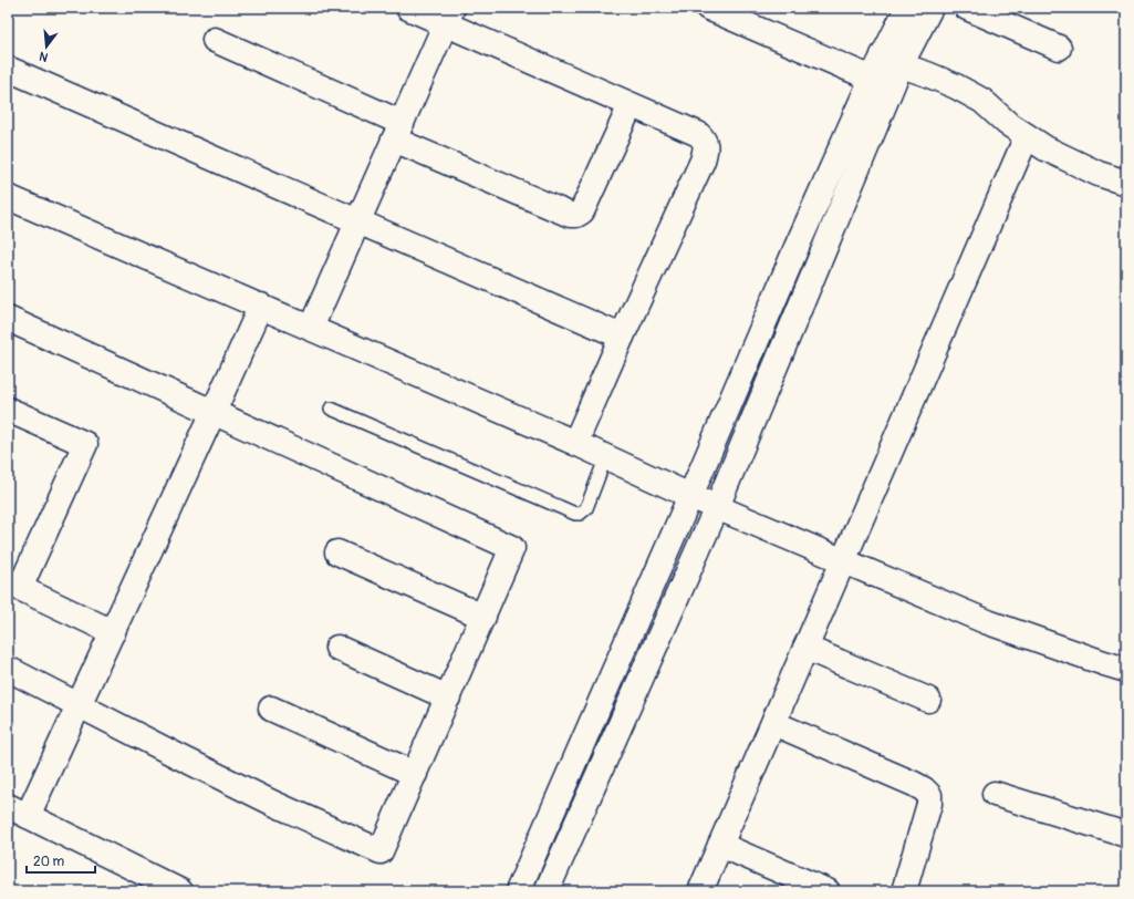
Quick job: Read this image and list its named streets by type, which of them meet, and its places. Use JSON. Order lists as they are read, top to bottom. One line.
{"scale_bar":"20 m","north":"bottom"}
